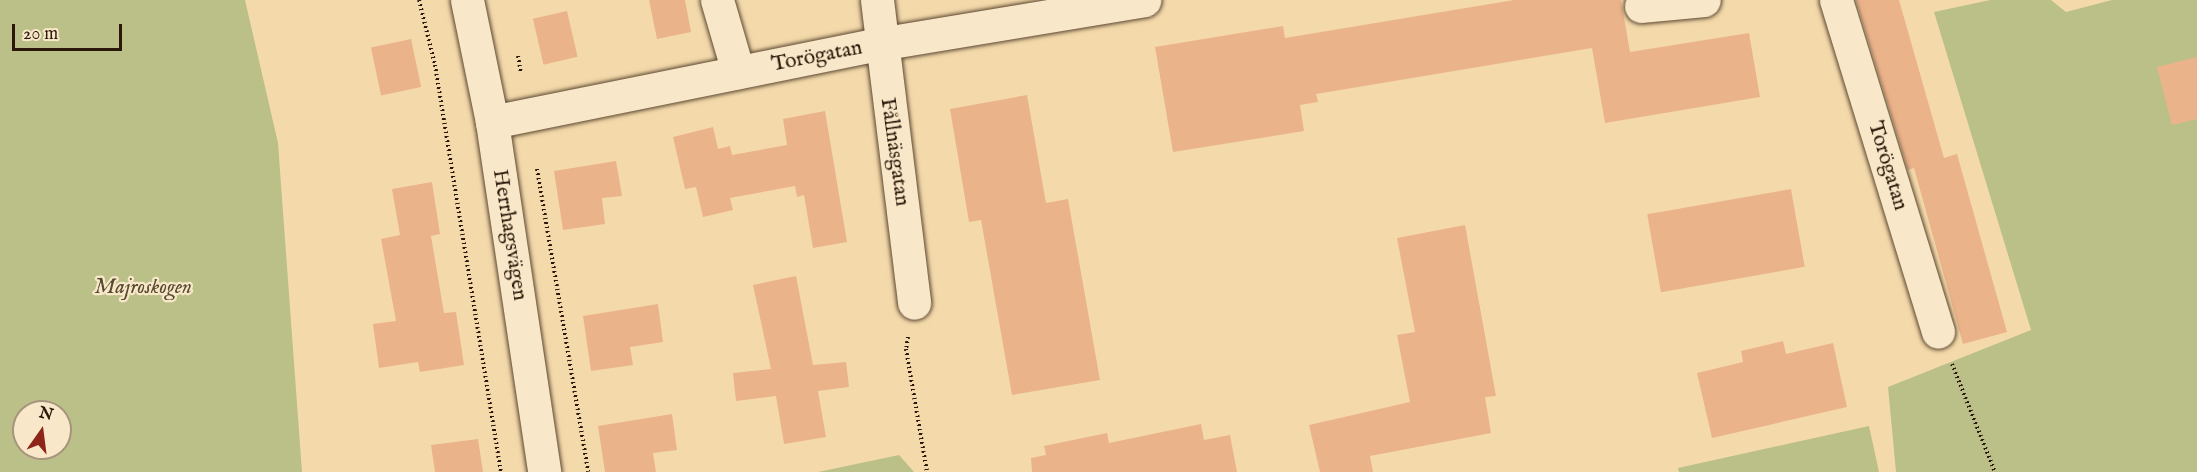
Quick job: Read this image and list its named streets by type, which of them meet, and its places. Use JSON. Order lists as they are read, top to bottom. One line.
{"streets":{"street":["Torögatan","Fållnäsgatan","Herrhagsvägen"]},"crossings":[["Torögatan","Fållnäsgatan"],["Torögatan","Herrhagsvägen"]],"parks":["Majroskogen"],"scale_bar":"20 m","north":"top"}
